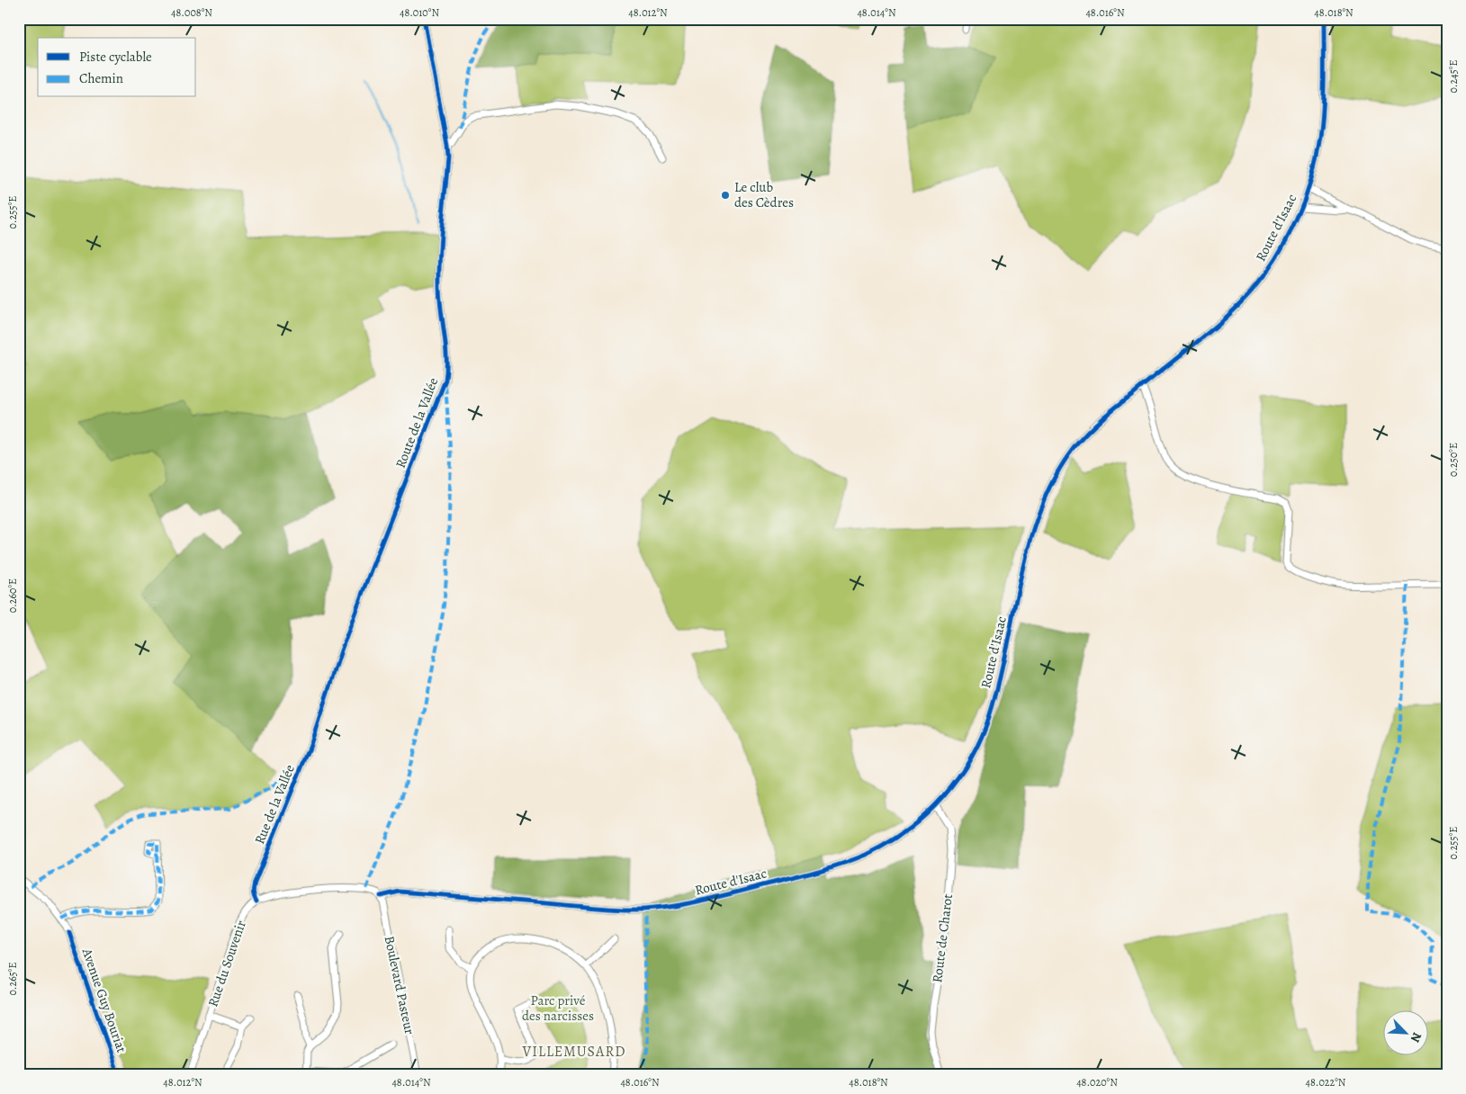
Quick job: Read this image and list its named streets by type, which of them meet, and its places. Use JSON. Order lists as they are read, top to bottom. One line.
{"streets":{"street":["Route d'Isaac","Route de la Vallée","Rue de la Vallée","Route de Charot","Rue du Souvenir","Boulevard Pasteur","Avenue Guy Bouriat"]},"crossings":[["Route d'Isaac","Route de Charot"],["Route d'Isaac","Boulevard Pasteur"],["Route de la Vallée","Rue de la Vallée"],["Rue de la Vallée","Rue du Souvenir"]],"districts":["VILLEMUSARD"],"parks":["Parc privé des narcisses"],"places":["Le club des Cèdres"],"legend":["Piste cyclable","Chemin"],"north":"bottom right","coordinates":["48.008°N","48.010°N","48.012°N","48.014°N","48.016°N","48.018°N","0.245°E","0.255°E","0.250°E","0.260°E","0.265°E","48.020°N","48.022°N"]}
